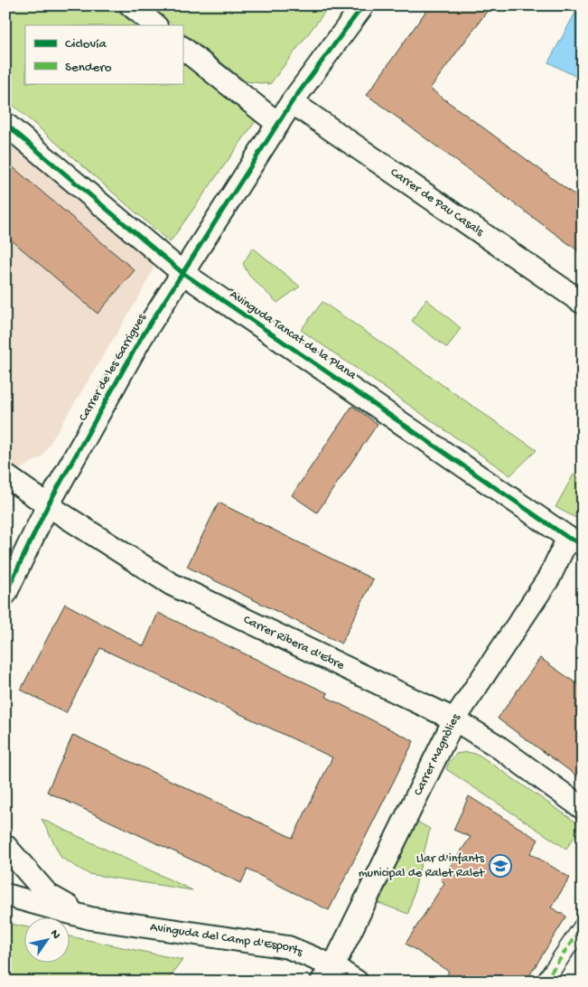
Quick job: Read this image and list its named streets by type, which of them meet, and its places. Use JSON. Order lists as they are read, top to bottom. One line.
{"streets":{"street":["Carrer de Pau Casals","Avinguda Tancat de la Plana","Carrer de les Garrigues","Carrer Ribera d'Ebre","Carrer Magnòlies","Avinguda del Camp d'Esports"]},"crossings":[["Carrer de Pau Casals","Carrer de les Garrigues"],["Avinguda Tancat de la Plana","Carrer de les Garrigues"],["Avinguda Tancat de la Plana","Carrer Magnòlies"],["Carrer de les Garrigues","Carrer Ribera d'Ebre"],["Carrer Ribera d'Ebre","Carrer Magnòlies"],["Carrer Magnòlies","Avinguda del Camp d'Esports"]],"places":{"school or university":["Llar d'infants municipal de Ralet Ralet"]},"legend":["Ciclovía","Sendero"],"north":"top right"}
